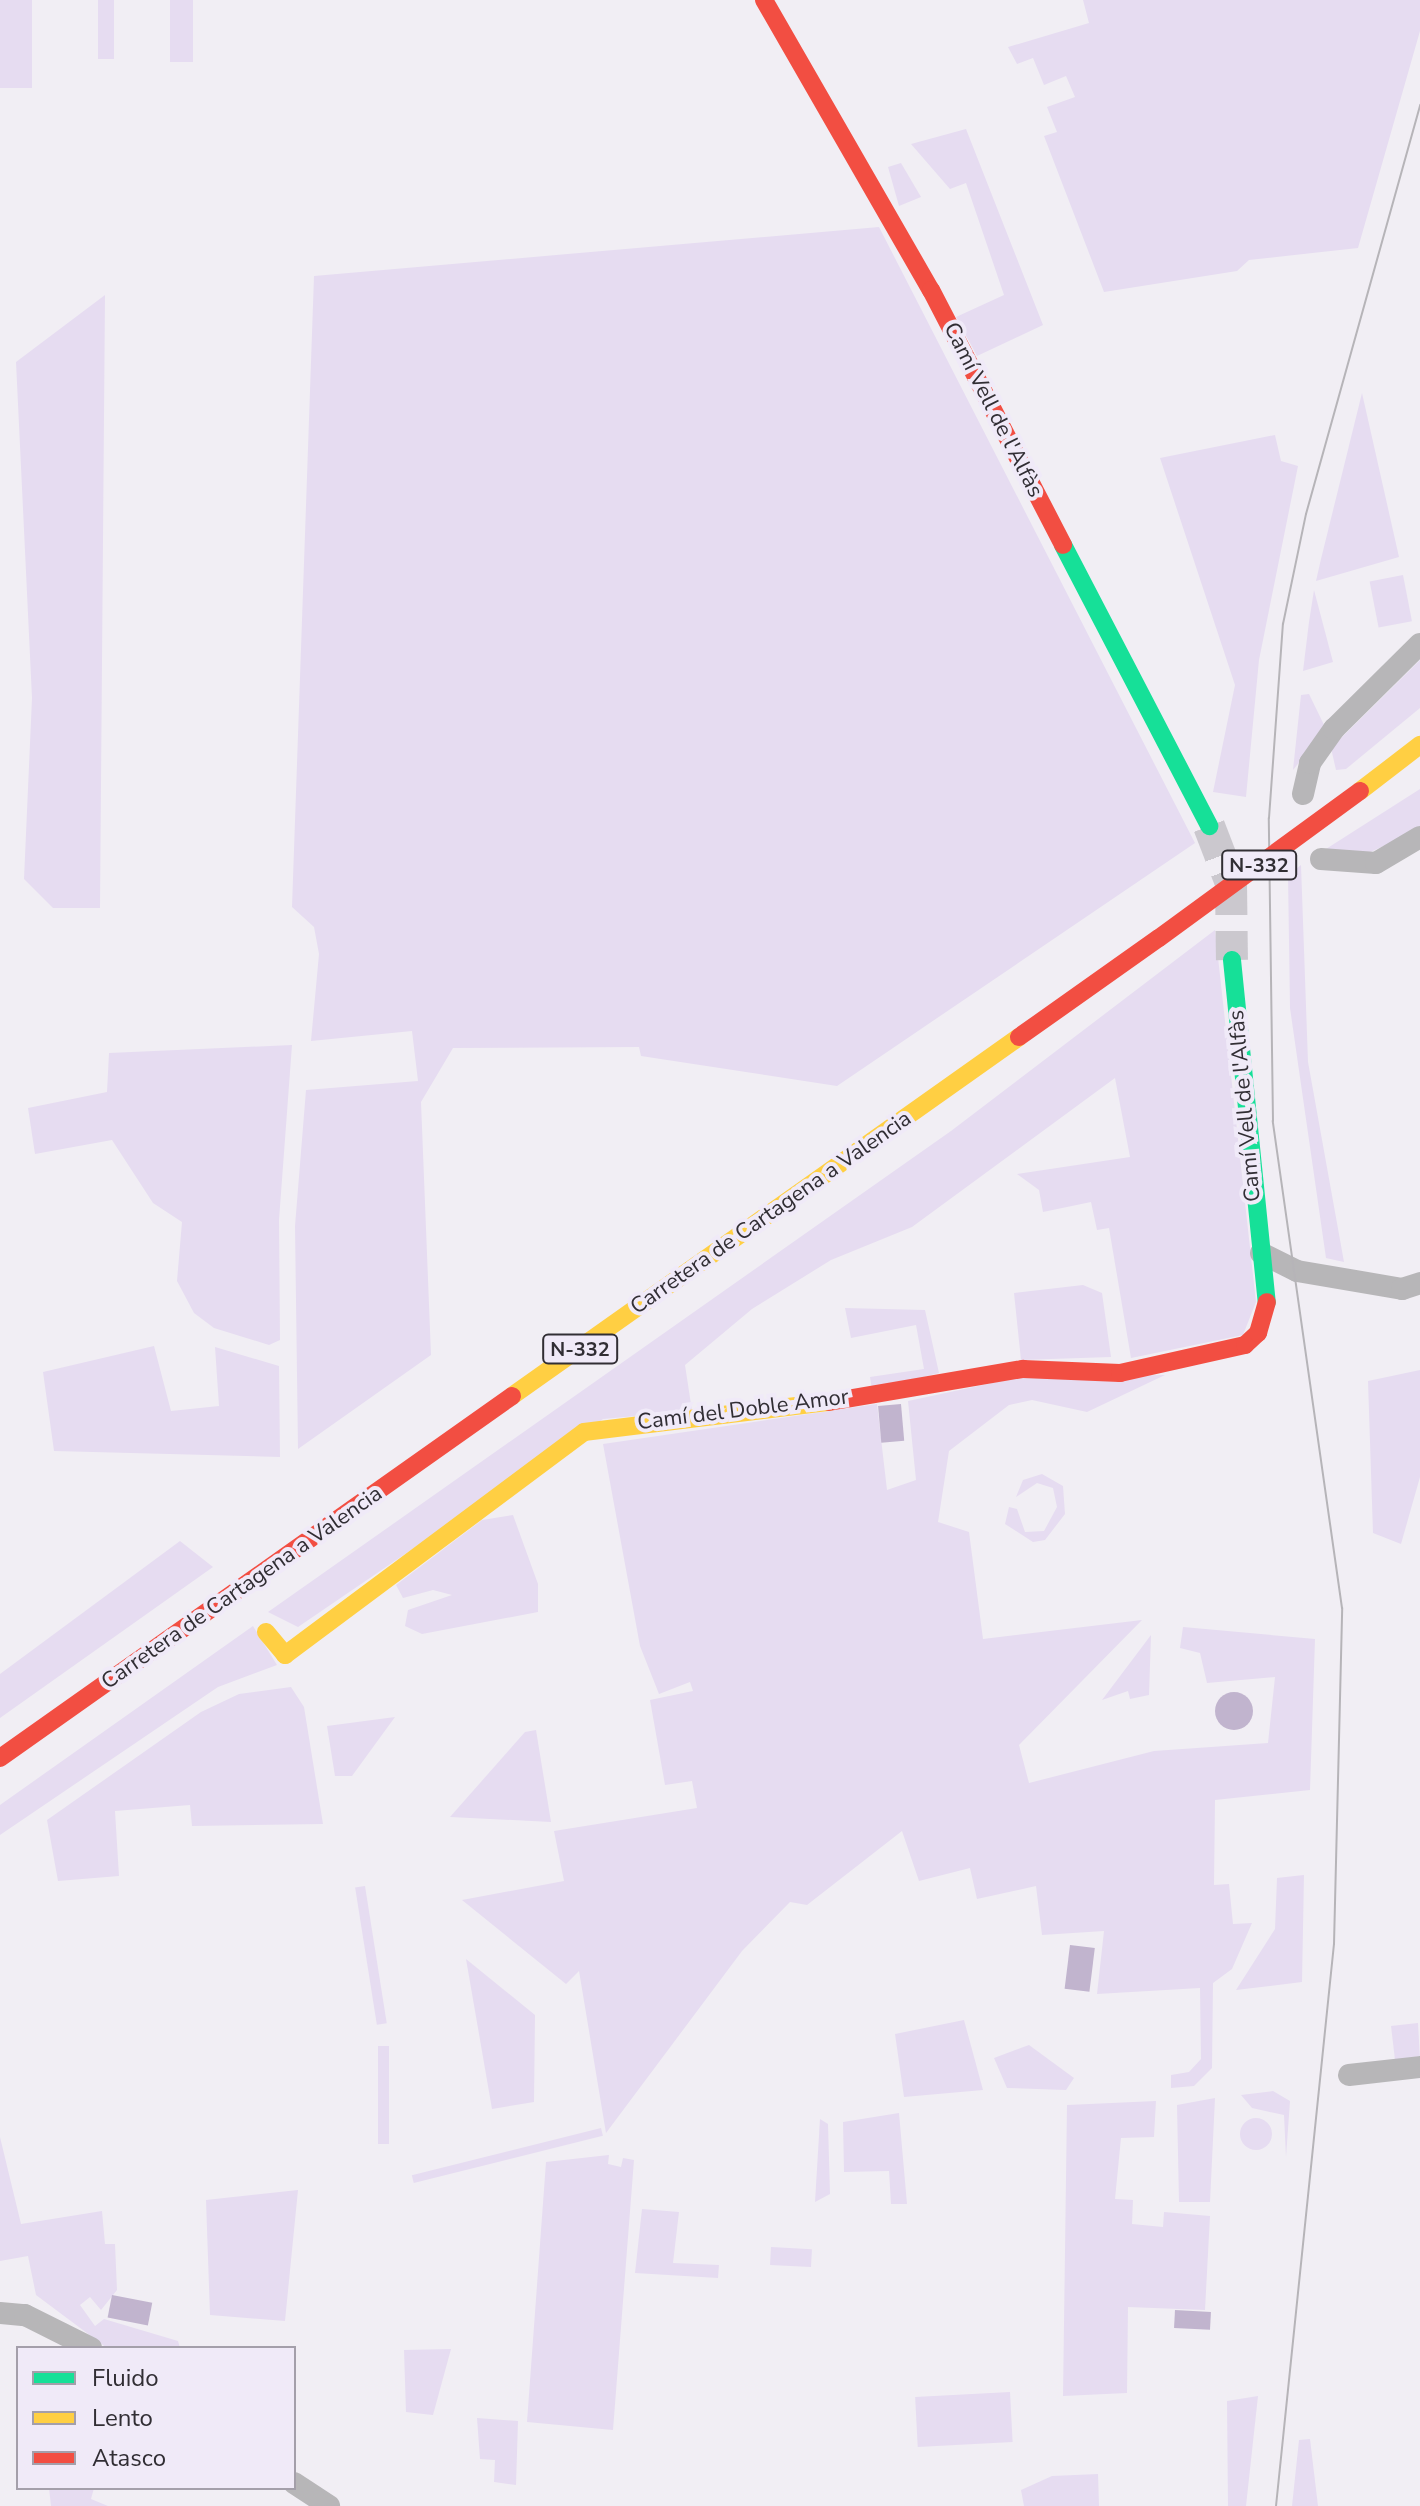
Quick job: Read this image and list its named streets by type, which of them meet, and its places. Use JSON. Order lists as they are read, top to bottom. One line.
{"streets":{"main road":["Camí Vell de l'Alfàs","N-332","Carretera de Cartagena a Valencia","Camí del Doble Amor"]},"crossings":[["Camí Vell de l'Alfàs","Camí del Doble Amor"]],"legend":["Fluido","Lento","Atasco"]}
